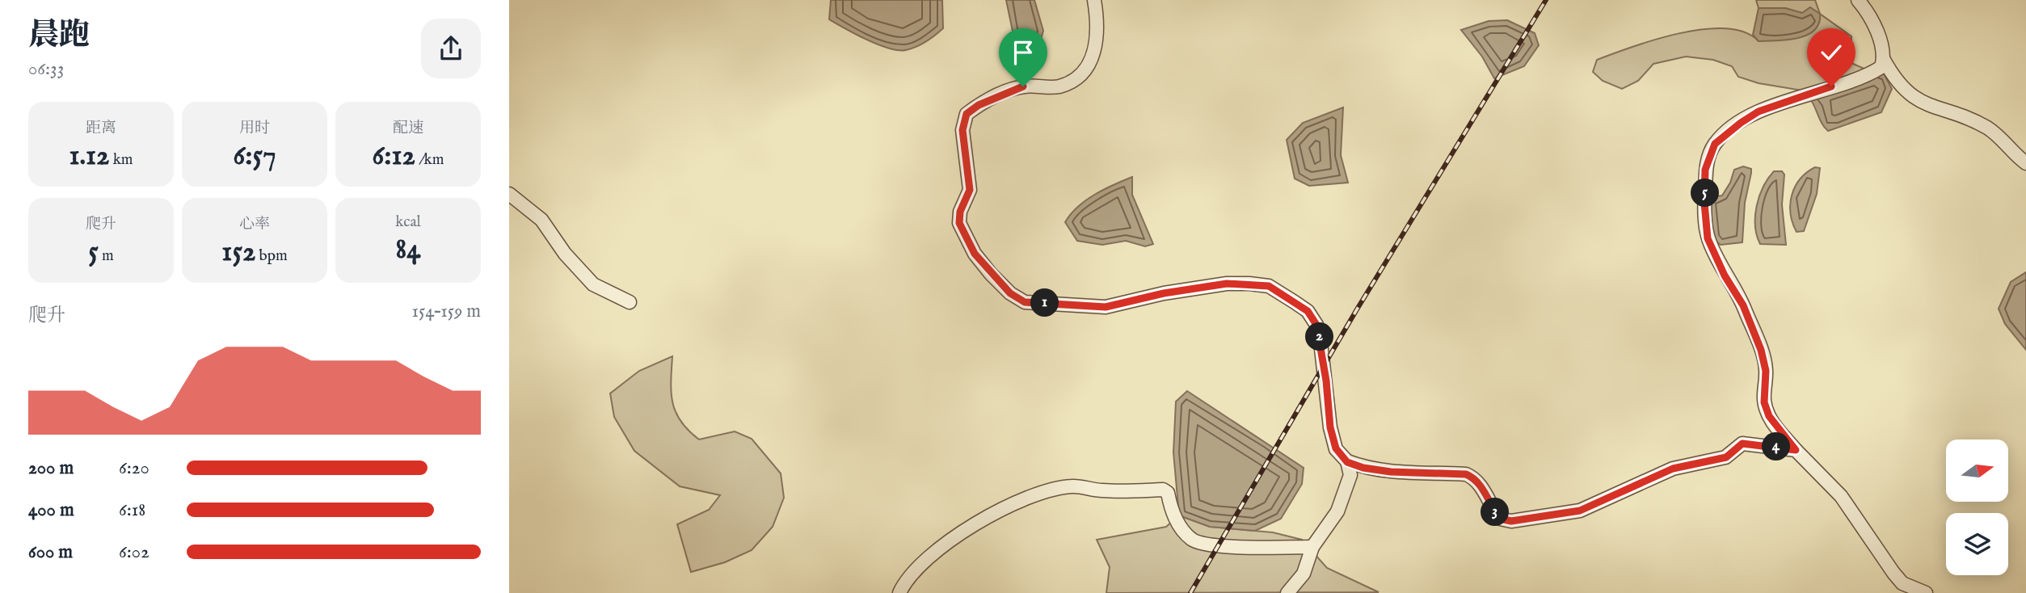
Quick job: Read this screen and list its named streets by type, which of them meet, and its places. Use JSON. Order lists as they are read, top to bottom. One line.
{"north":"right","page":{"heading":["晨跑","06:33"],"stats":[["距离","1.12 km"],["用时","6:57"],["配速","6:12 /km"],["爬升","5 m"],["心率","152 bpm"],["kcal","84"]],"pins":["5","1","2","4","3"],"chart":["爬升","154–159 m"],"list":[{"name":"200 m","note":"6:20"},{"name":"400 m","note":"6:18"},{"name":"600 m","note":"6:02"}]}}
